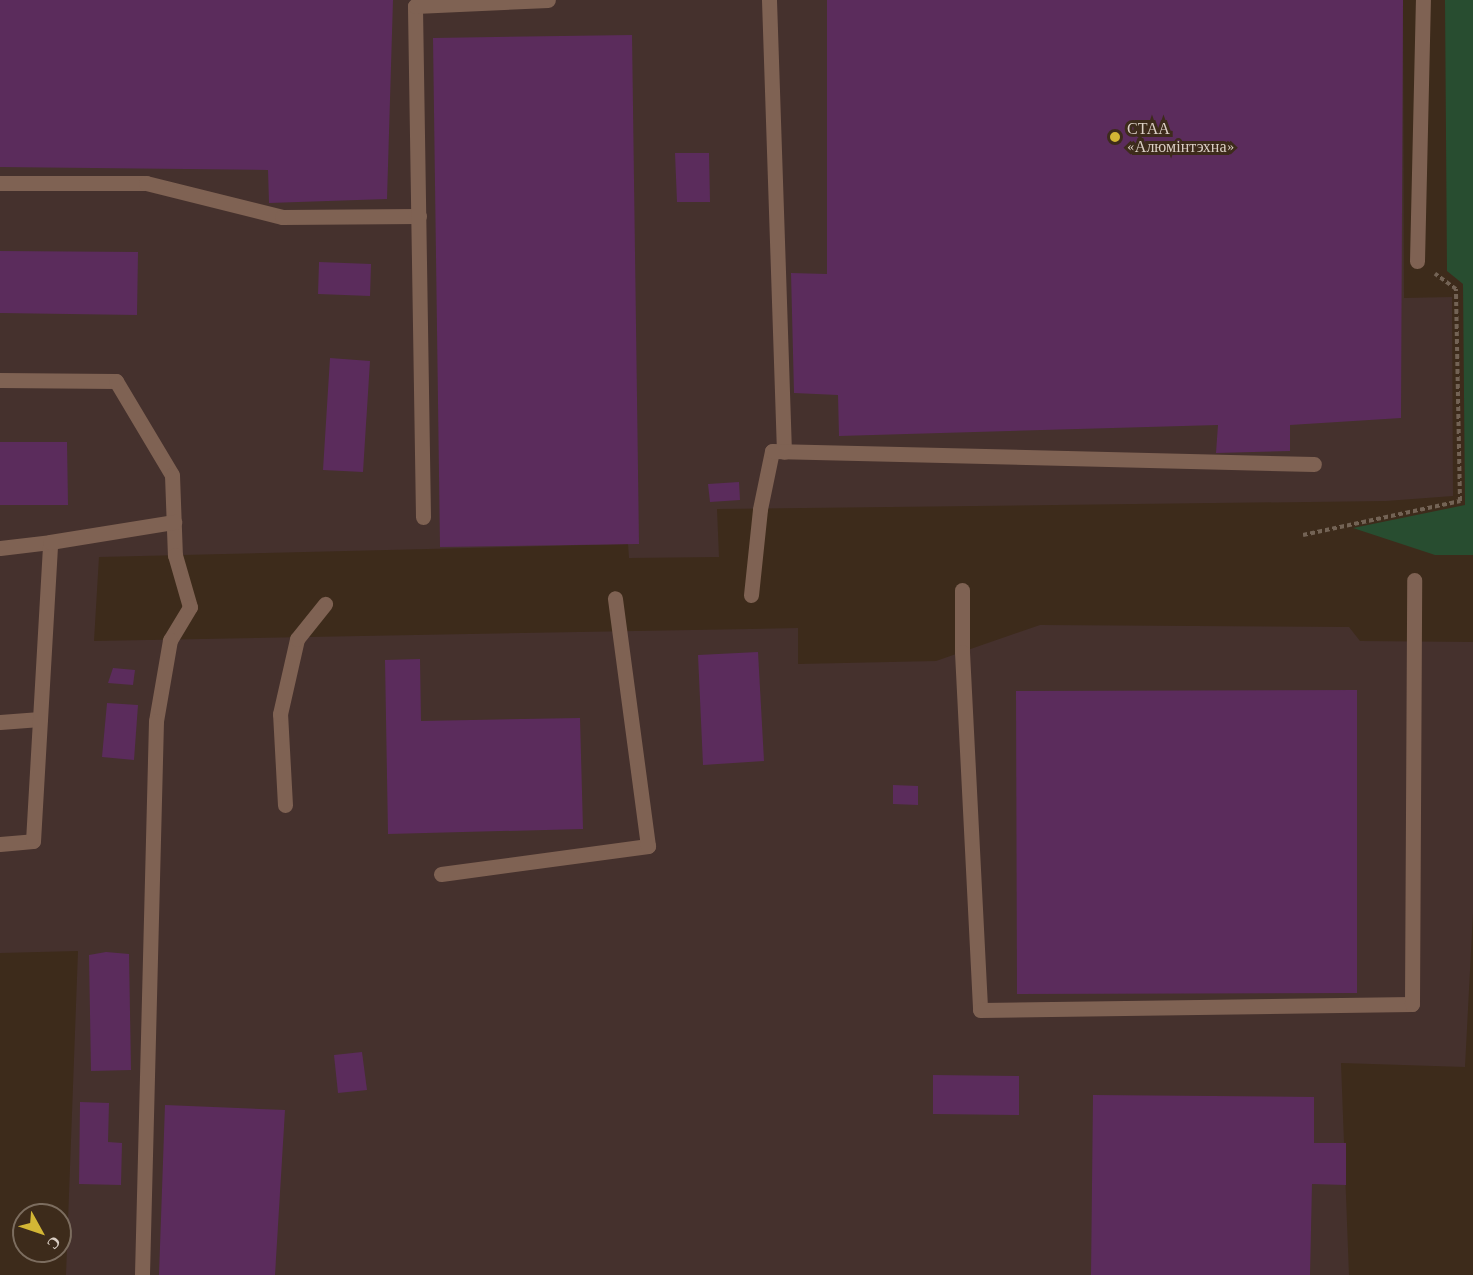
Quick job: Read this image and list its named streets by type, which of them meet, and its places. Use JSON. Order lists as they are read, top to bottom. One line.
{"places":["СТАА «Алюмінтэхна»"],"north":"bottom right"}
